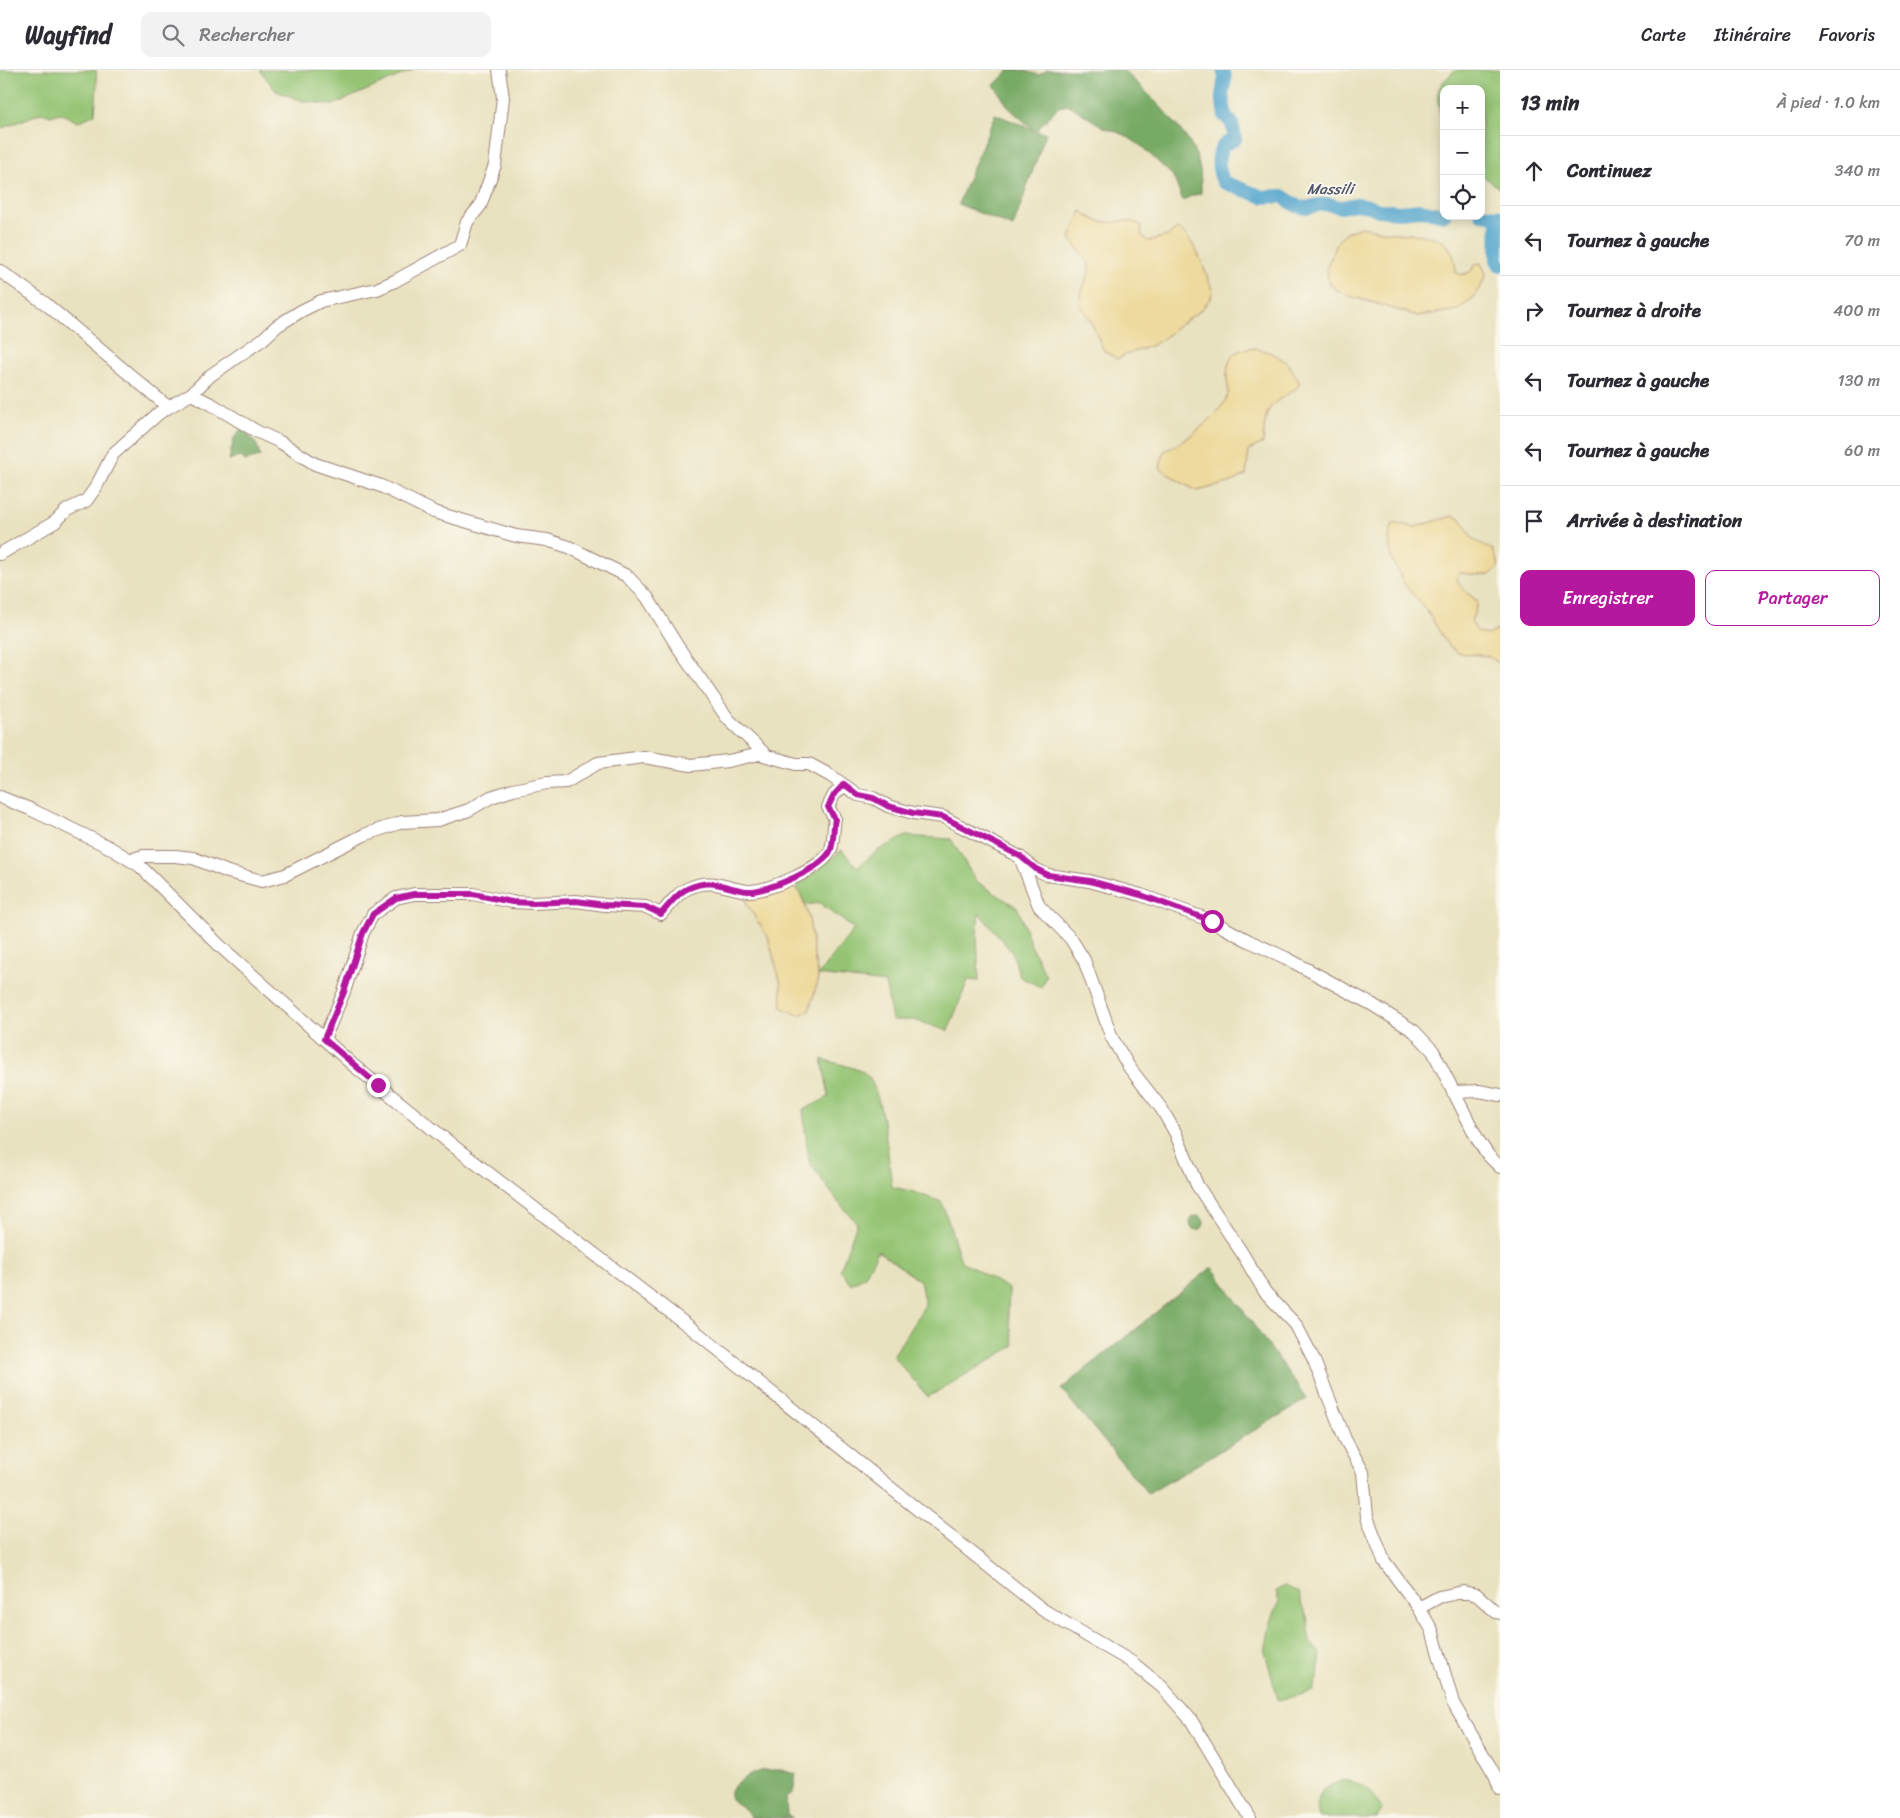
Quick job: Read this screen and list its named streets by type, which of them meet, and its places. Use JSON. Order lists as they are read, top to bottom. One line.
{"water":["Massili"],"page":{"header":"Wayfind","search":"Rechercher","nav":["Carte","Itinéraire","Favoris"],"heading":["13 min","À pied · 1.0 km"],"map_buttons":["+","−"],"list":[["Continuez","340 m"],["Tournez à gauche","70 m"],["Tournez à droite","400 m"],["Tournez à gauche","130 m"],["Tournez à gauche","60 m"],"Arrivée à destination"],"buttons":["Enregistrer","Partager"]}}
